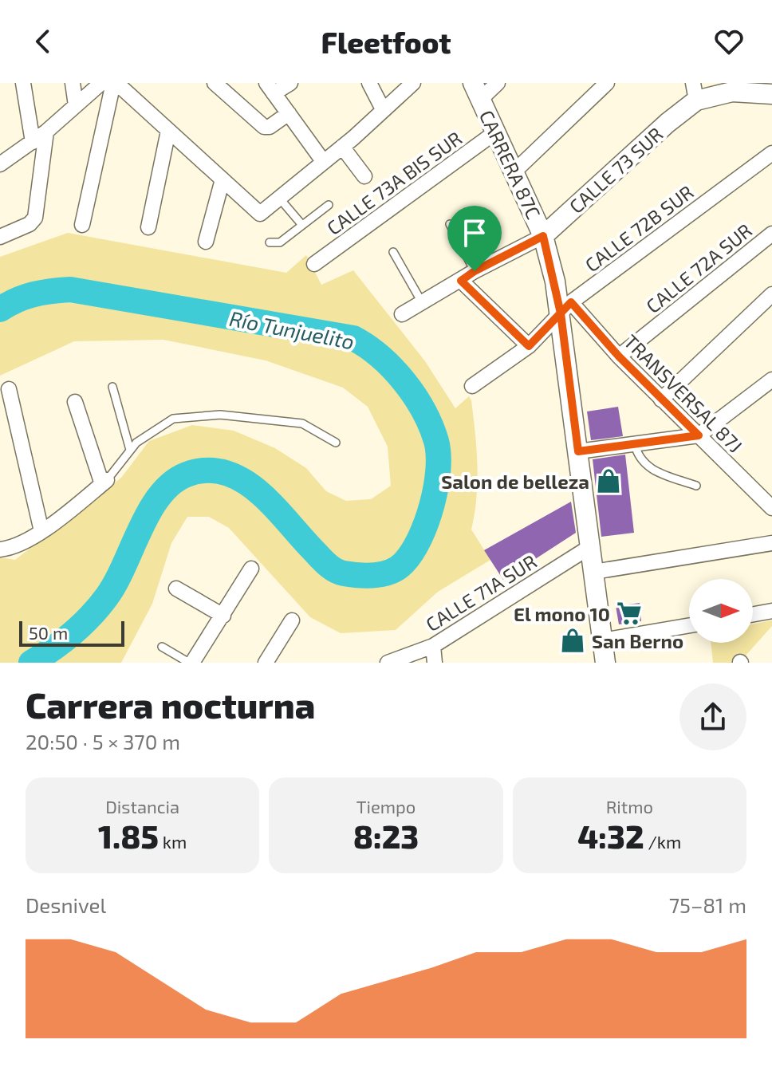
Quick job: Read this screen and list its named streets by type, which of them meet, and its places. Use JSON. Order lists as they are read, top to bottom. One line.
{"streets":{"street":["CARRERA 87C","CALLE 73 SUR","CALLE 73A BIS SUR","CALLE 72B SUR","CALLE 72A SUR","TRANSVERSAL 87J","CALLE 71A SUR"]},"crossings":[["CARRERA 87C","CALLE 73 SUR"],["CARRERA 87C","CALLE 73A BIS SUR"],["CARRERA 87C","CALLE 72B SUR"],["CARRERA 87C","TRANSVERSAL 87J"],["CARRERA 87C","CALLE 71A SUR"],["CALLE 72B SUR","TRANSVERSAL 87J"],["CALLE 72A SUR","TRANSVERSAL 87J"]],"water":["Río Tunjuelito"],"places":{"shop":["Salon de belleza","San Berno"],"supermarket":["El mono 10"]},"scale_bar":"50 m","north":"right","page":{"header":"Fleetfoot","scale":"50 m","heading":["Carrera nocturna","20:50 · 5 × 370 m"],"stats":[["Distancia","1.85 km"],["Tiempo","8:23"],["Ritmo","4:32 /km"]],"chart":["Desnivel","75–81 m"]}}
